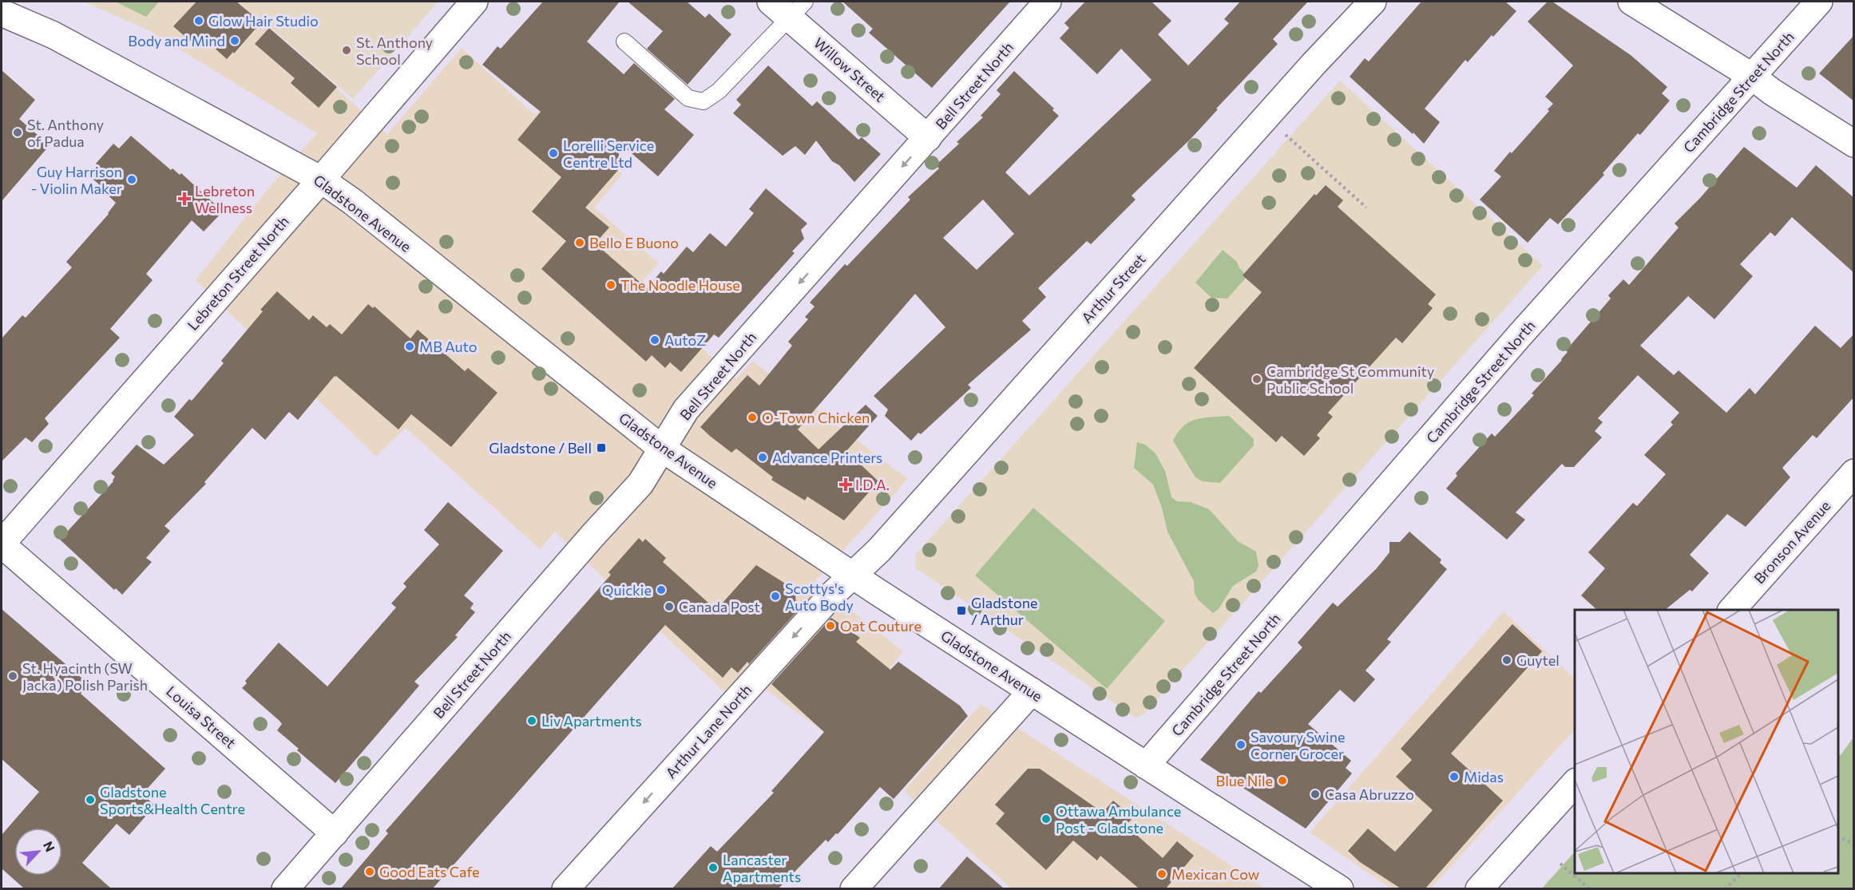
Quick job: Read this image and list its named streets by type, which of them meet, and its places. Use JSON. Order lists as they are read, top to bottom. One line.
{"streets":{"street":["Willow Street","Bell Street North","Cambridge Street North","Gladstone Avenue","Lebreton Street North","Arthur Street","Bronson Avenue","Louisa Street","Arthur Lane North"]},"crossings":[["Willow Street","Bell Street North"],["Bell Street North","Gladstone Avenue"],["Bell Street North","Louisa Street"],["Cambridge Street North","Gladstone Avenue"],["Gladstone Avenue","Lebreton Street North"],["Gladstone Avenue","Arthur Street"],["Gladstone Avenue","Arthur Lane North"],["Lebreton Street North","Louisa Street"],["Arthur Street","Arthur Lane North"]],"places":{"other":["Glow Hair Studio","Body and Mind","St. Anthony School","St. Anthony of Padua","Lorelli Service Centre Ltd","Guy Harrison - Violin Maker","Bello E Buono","The Noodle House","AutoZ","MB Auto","Cambridge St Community Public School","O-Town Chicken","Advance Printers","Quickie","Scottys's Auto Body","Canada Post","Oat Couture","Guytel","St. Hyacinth (SW Jacka) Polish Parish","Liv Apartments","Savoury Swine Corner Grocer","Midas","Blue Nile","Casa Abruzzo","Gladstone Sports&Health Centre","Ottawa Ambulance Post - Gladstone","Lancaster Apartments","Good Eats Cafe","Mexican Cow"],"health":["Lebreton Wellness","I.D.A."],"transit":["Gladstone / Bell","Gladstone / Arthur"]},"north":"top right"}
